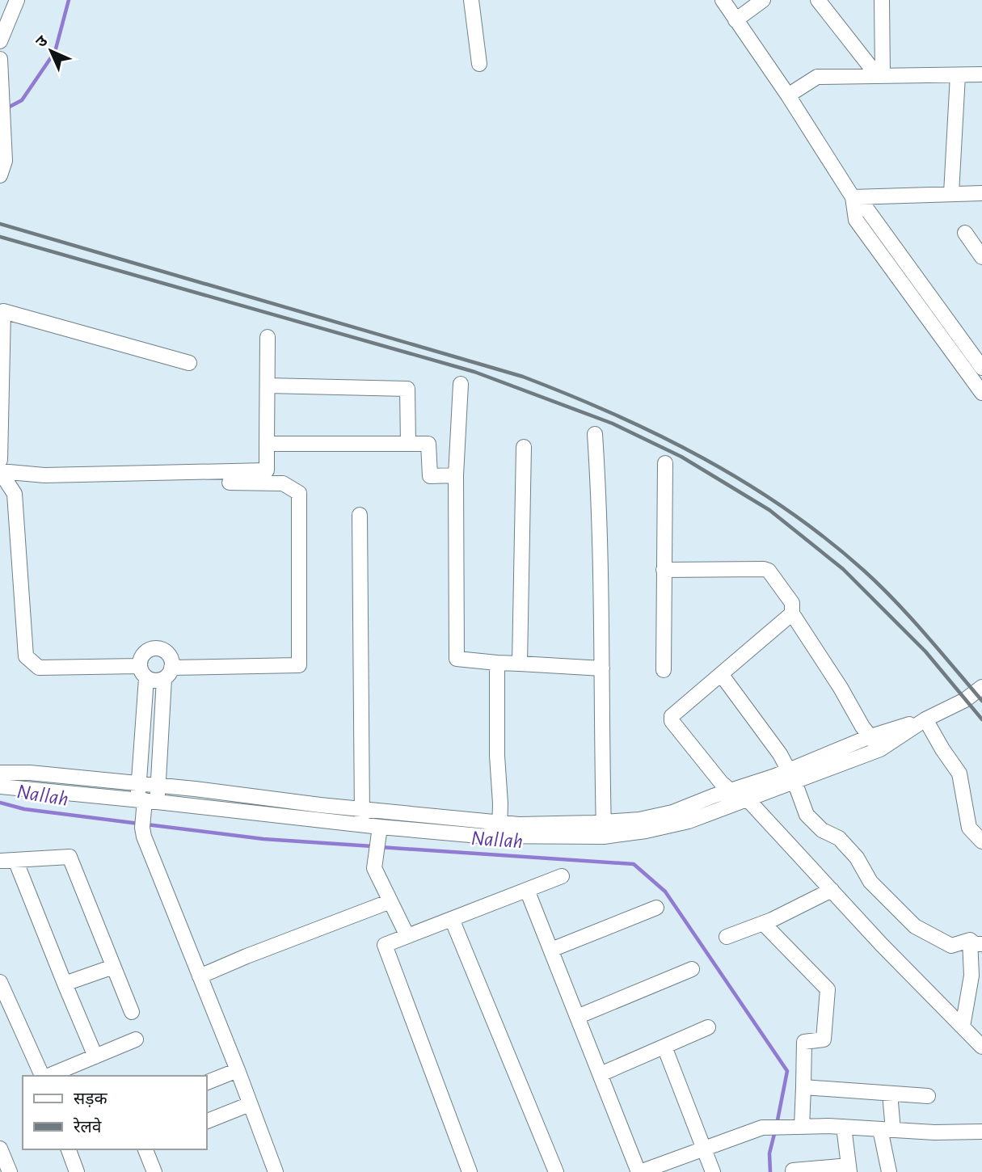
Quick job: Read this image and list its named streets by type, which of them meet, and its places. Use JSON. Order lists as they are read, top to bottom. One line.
{"water":["Nallah"],"legend":["सड़क","रेलवे"],"north":"top left"}
